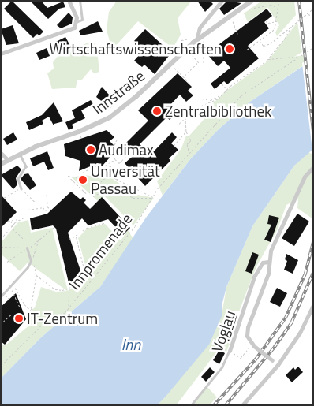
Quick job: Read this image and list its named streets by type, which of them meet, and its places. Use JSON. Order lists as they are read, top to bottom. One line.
{"streets":{"street":["Innstraße","Voglau"],"path":["Innpromenade"]},"water":["Inn"],"places":["Wirtschaftswissenschaften","Zentralbibliothek","Audimax","Universität Passau","IT-Zentrum"]}
